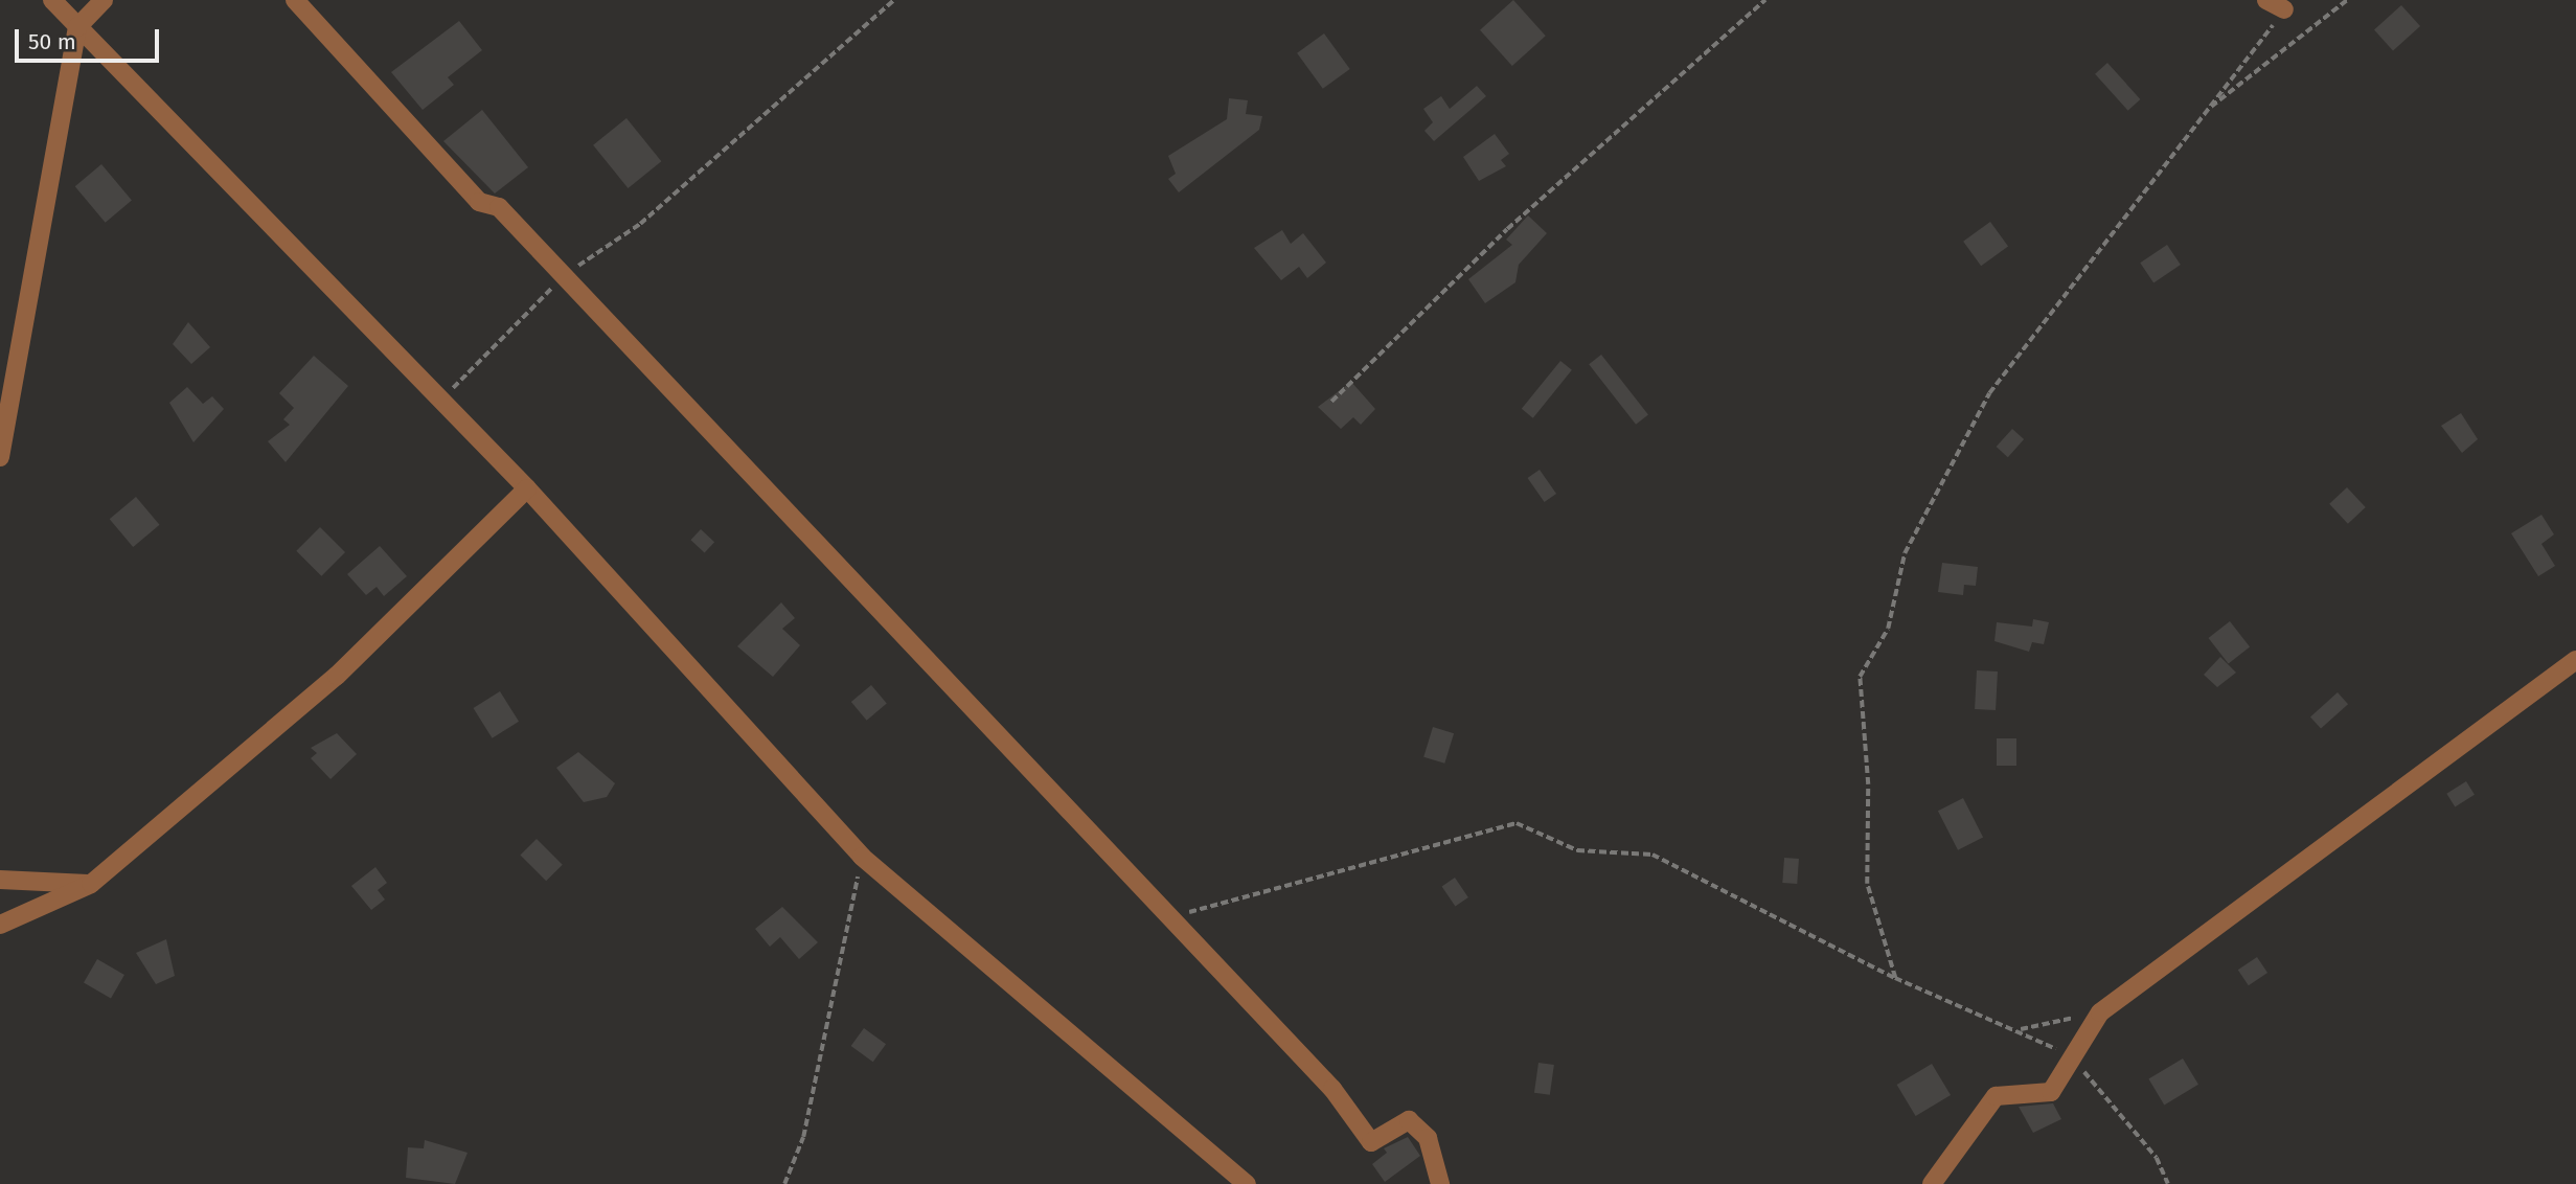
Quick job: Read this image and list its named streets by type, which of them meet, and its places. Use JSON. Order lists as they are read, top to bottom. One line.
{"scale_bar":"50 m"}
